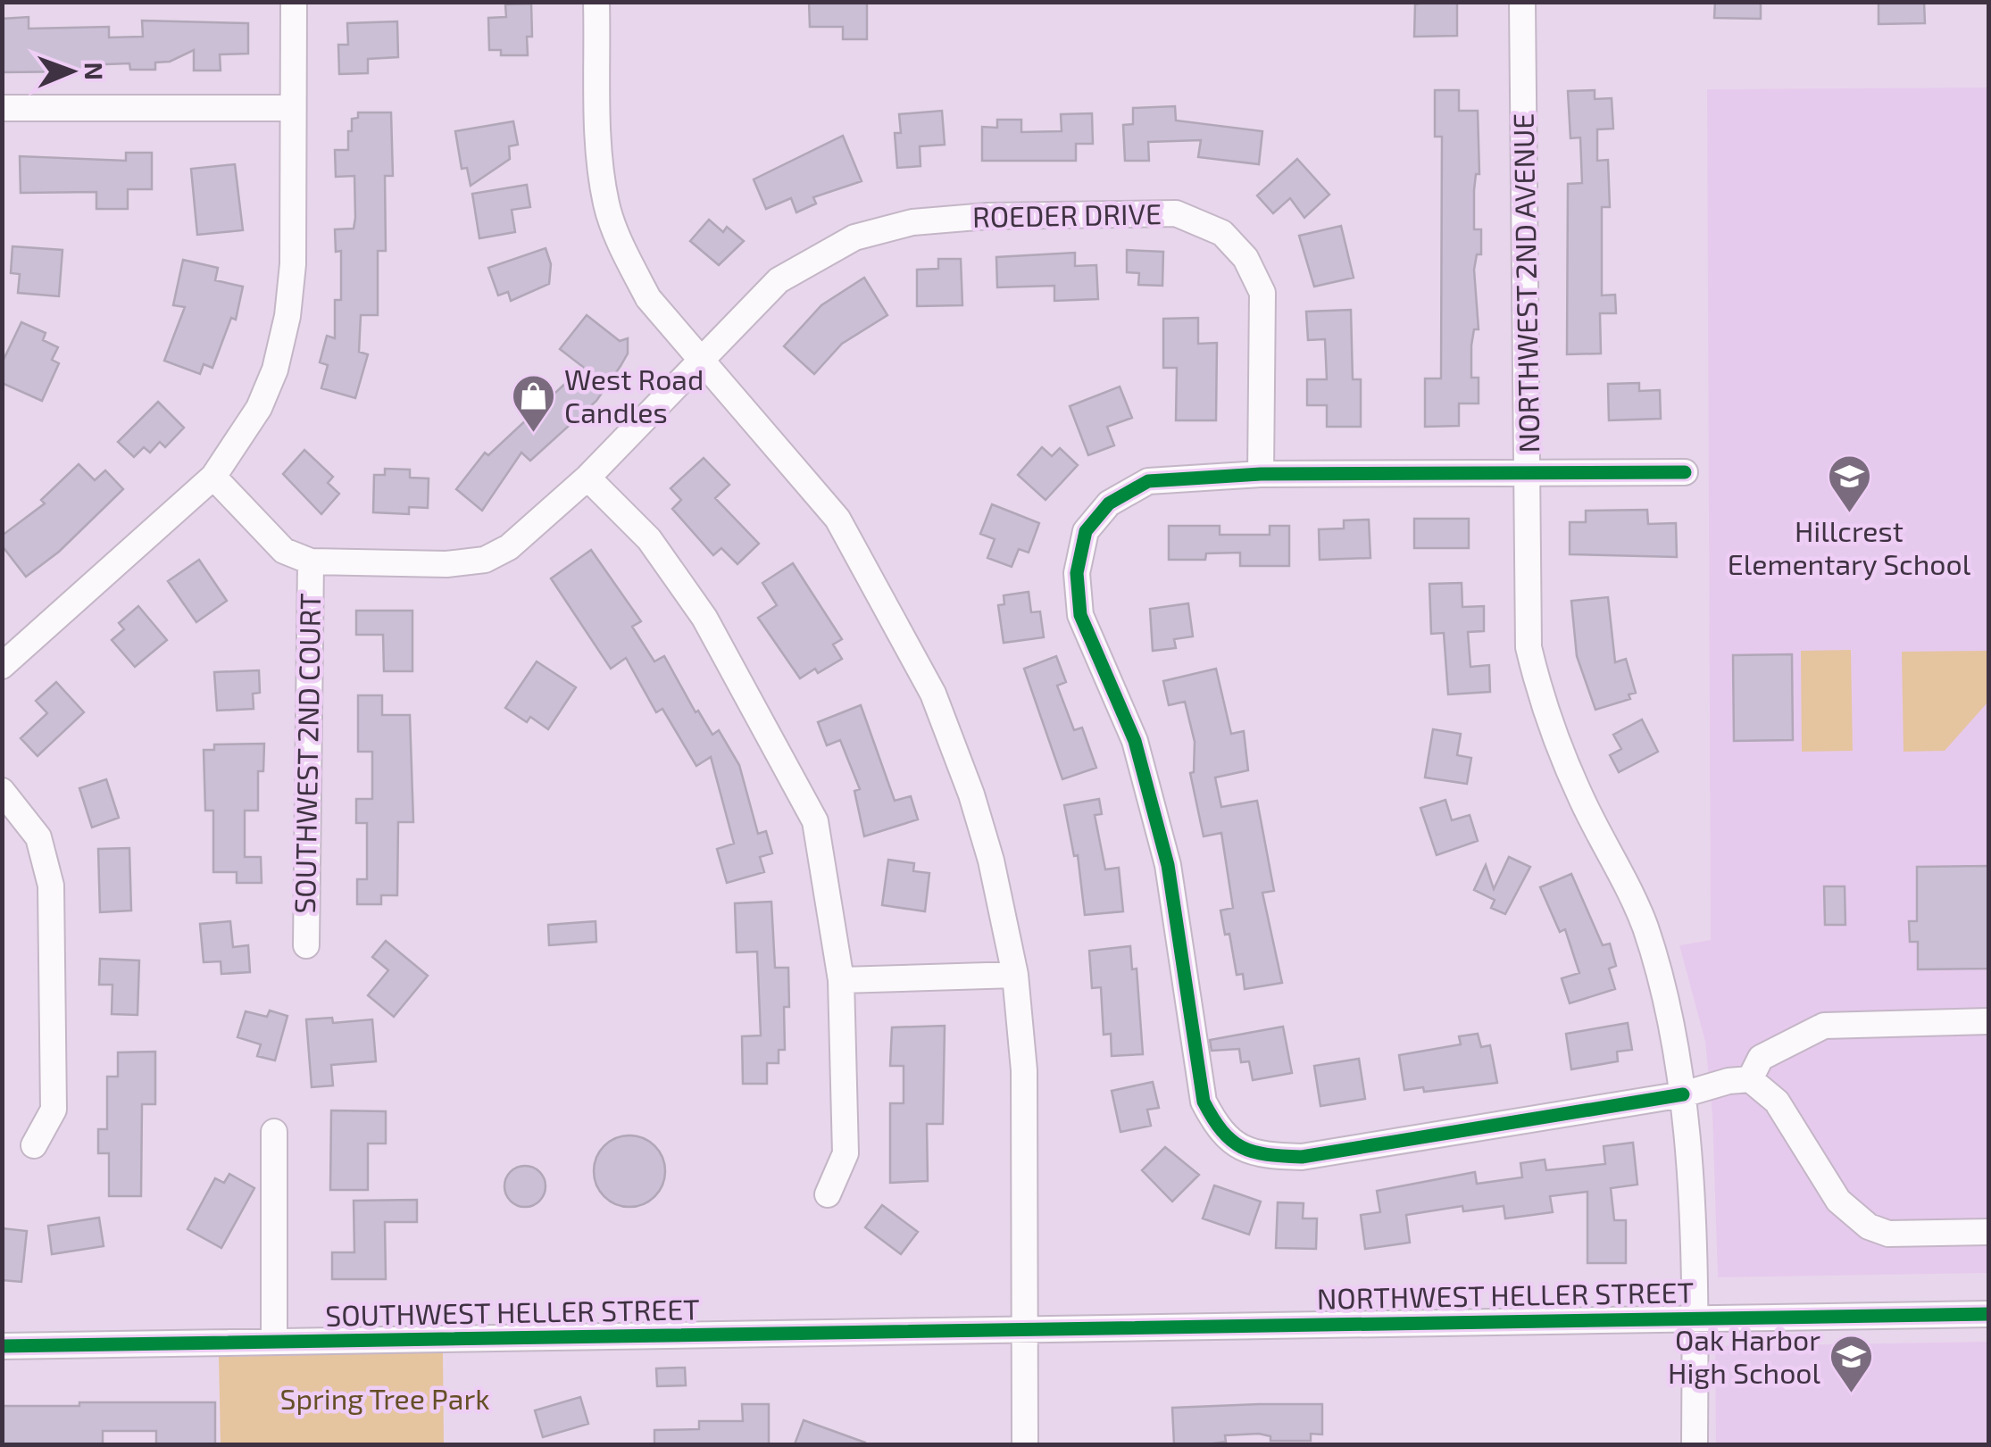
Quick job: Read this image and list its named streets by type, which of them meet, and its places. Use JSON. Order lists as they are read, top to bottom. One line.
{"streets":{"street":["ROEDER DRIVE","NORTHWEST 2ND AVENUE","SOUTHWEST 2ND COURT","NORTHWEST HELLER STREET","SOUTHWEST HELLER STREET"]},"crossings":[["ROEDER DRIVE","SOUTHWEST 2ND COURT"],["NORTHWEST 2ND AVENUE","NORTHWEST HELLER STREET"],["NORTHWEST HELLER STREET","SOUTHWEST HELLER STREET"]],"parks":["Spring Tree Park"],"places":{"shop":["West Road Candles"],"school or university":["Hillcrest Elementary School","Oak Harbor High School"]},"north":"right"}
